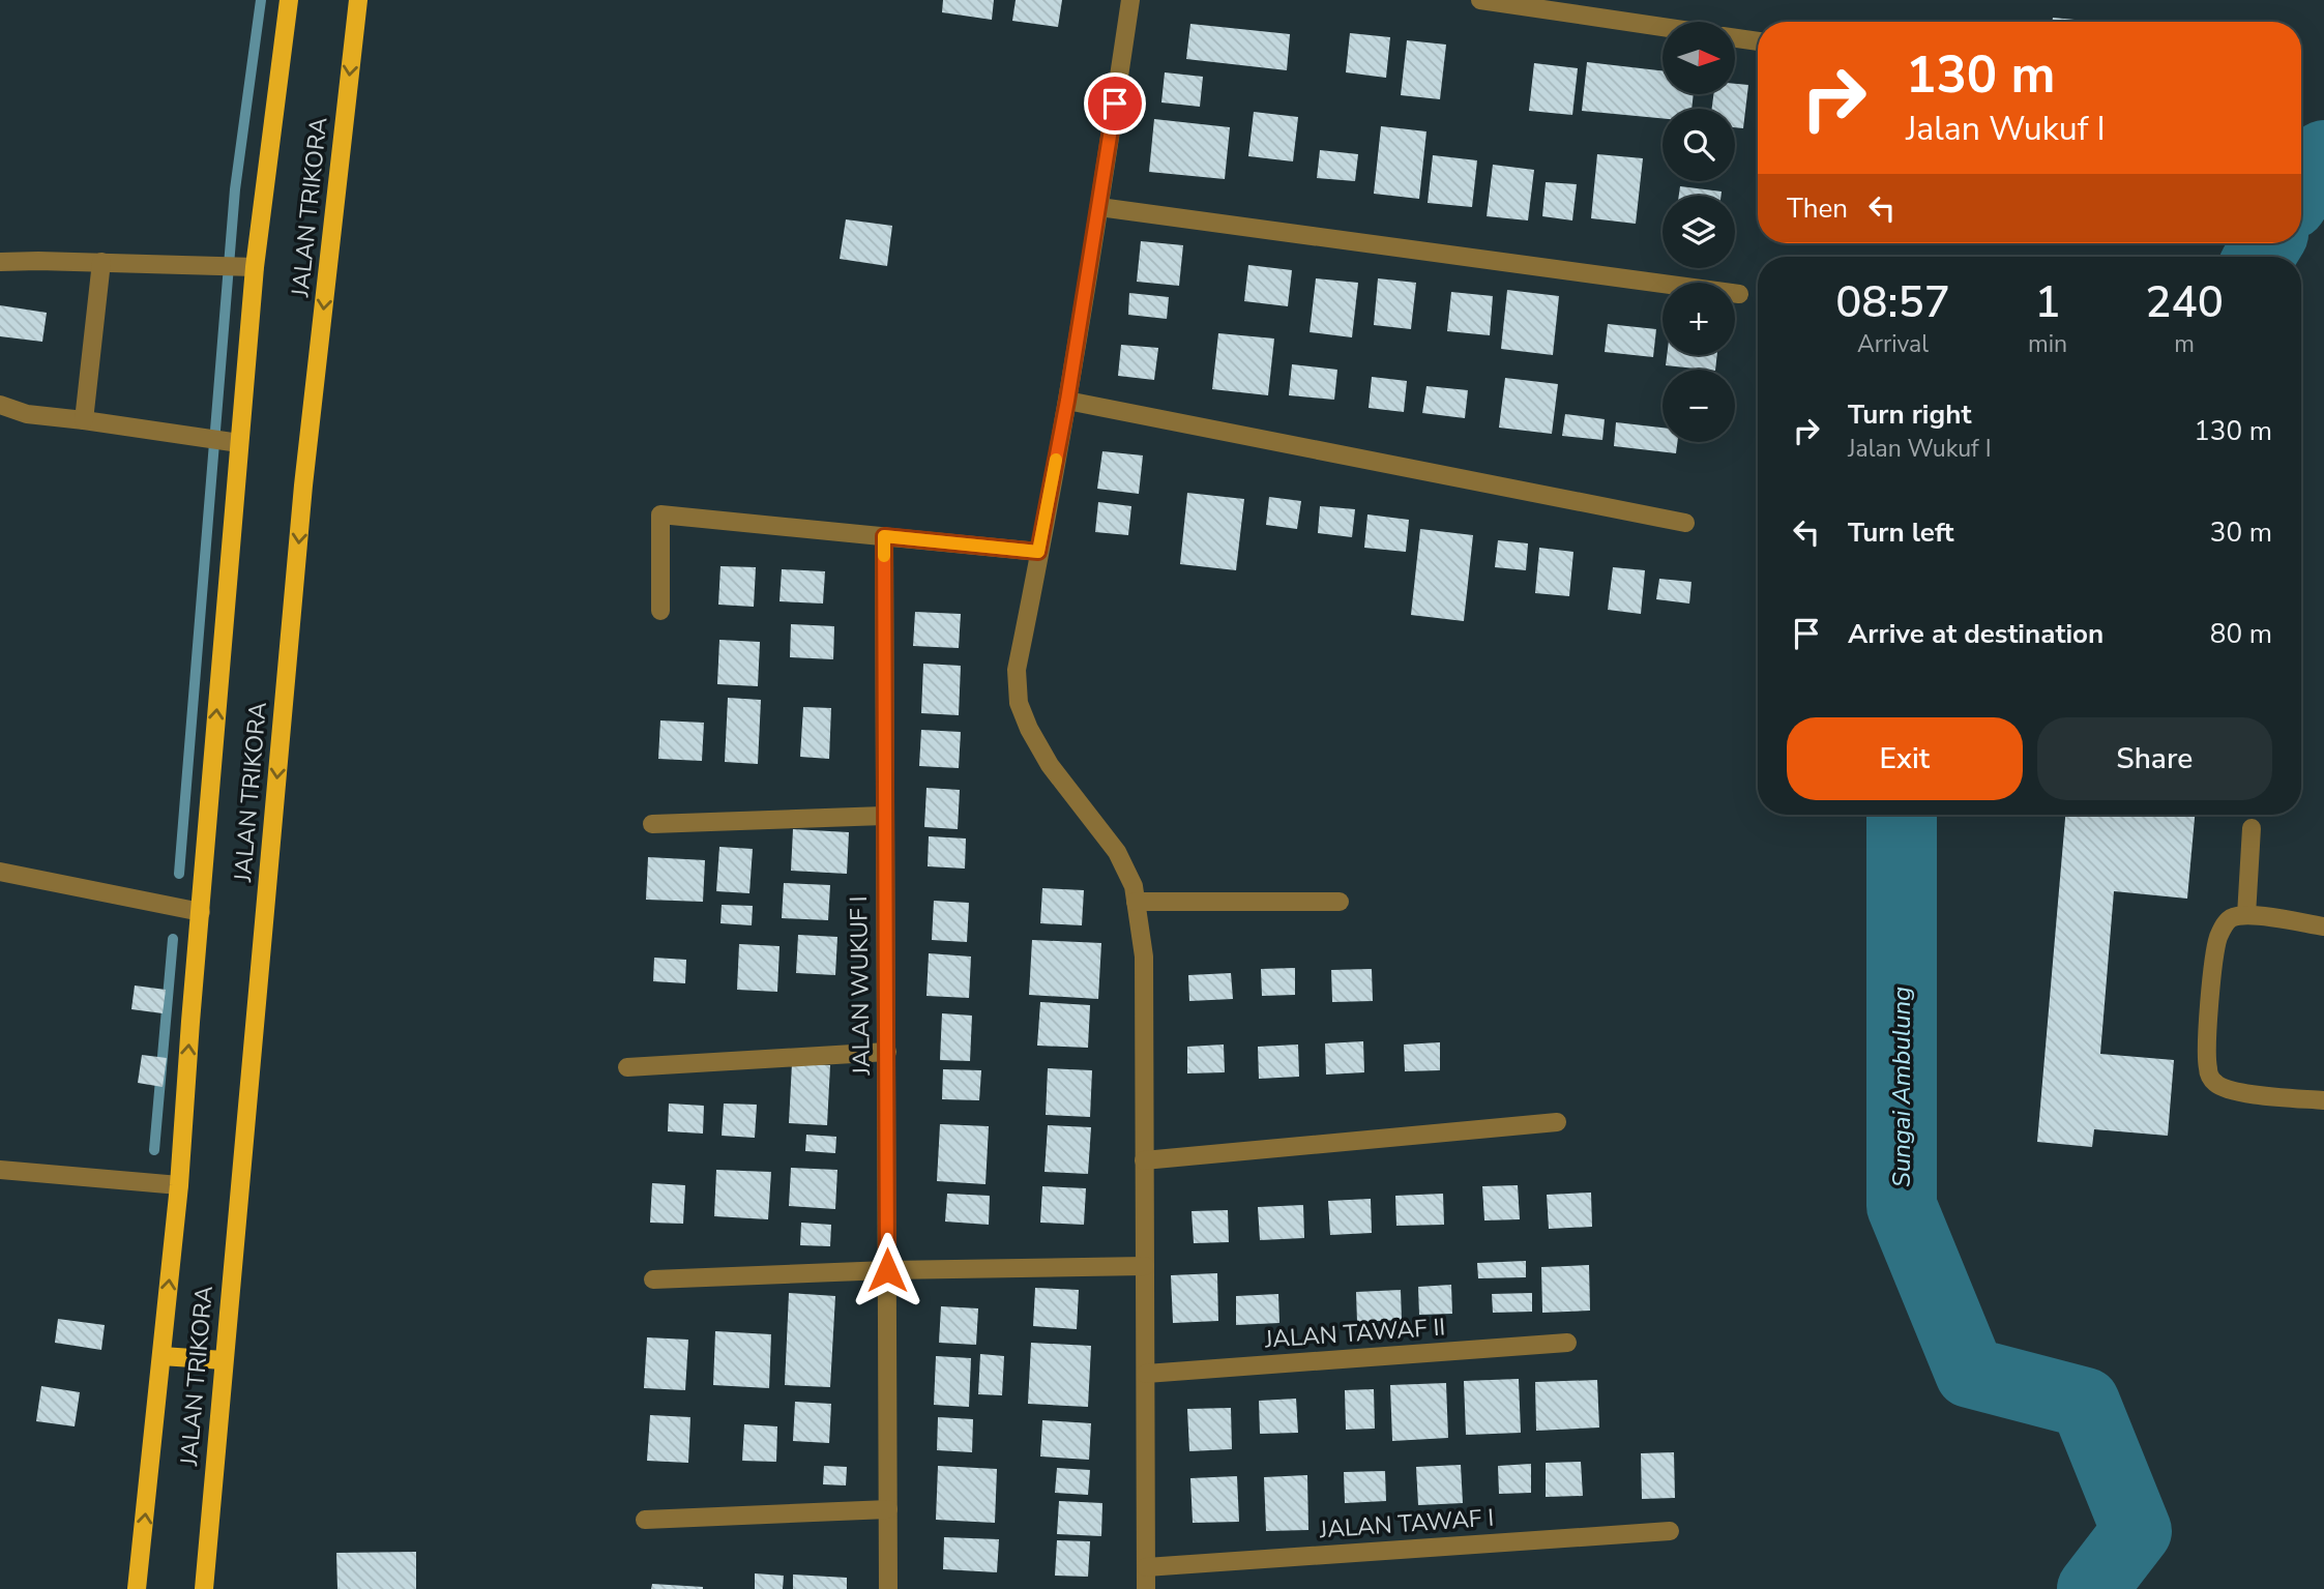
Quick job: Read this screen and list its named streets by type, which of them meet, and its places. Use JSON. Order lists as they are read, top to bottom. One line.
{"streets":{"main road":["JALAN TRIKORA"],"street":["JALAN WUKUF I","JALAN TAWAF II","JALAN TAWAF I"]},"water":["Sungai Ambulung"],"north":"right","page":{"map_buttons":["+","−"],"turn":["130 m","Jalan Wukuf I"],"then":"Then","eta":["08:57","Arrival","1","min","240","m"],"list":[{"name":"Turn right","note":"Jalan Wukuf I","value":"130 m"},{"name":"Turn left","value":"30 m"},{"name":"Arrive at destination","value":"80 m"}],"buttons":["Exit","Share"]}}
